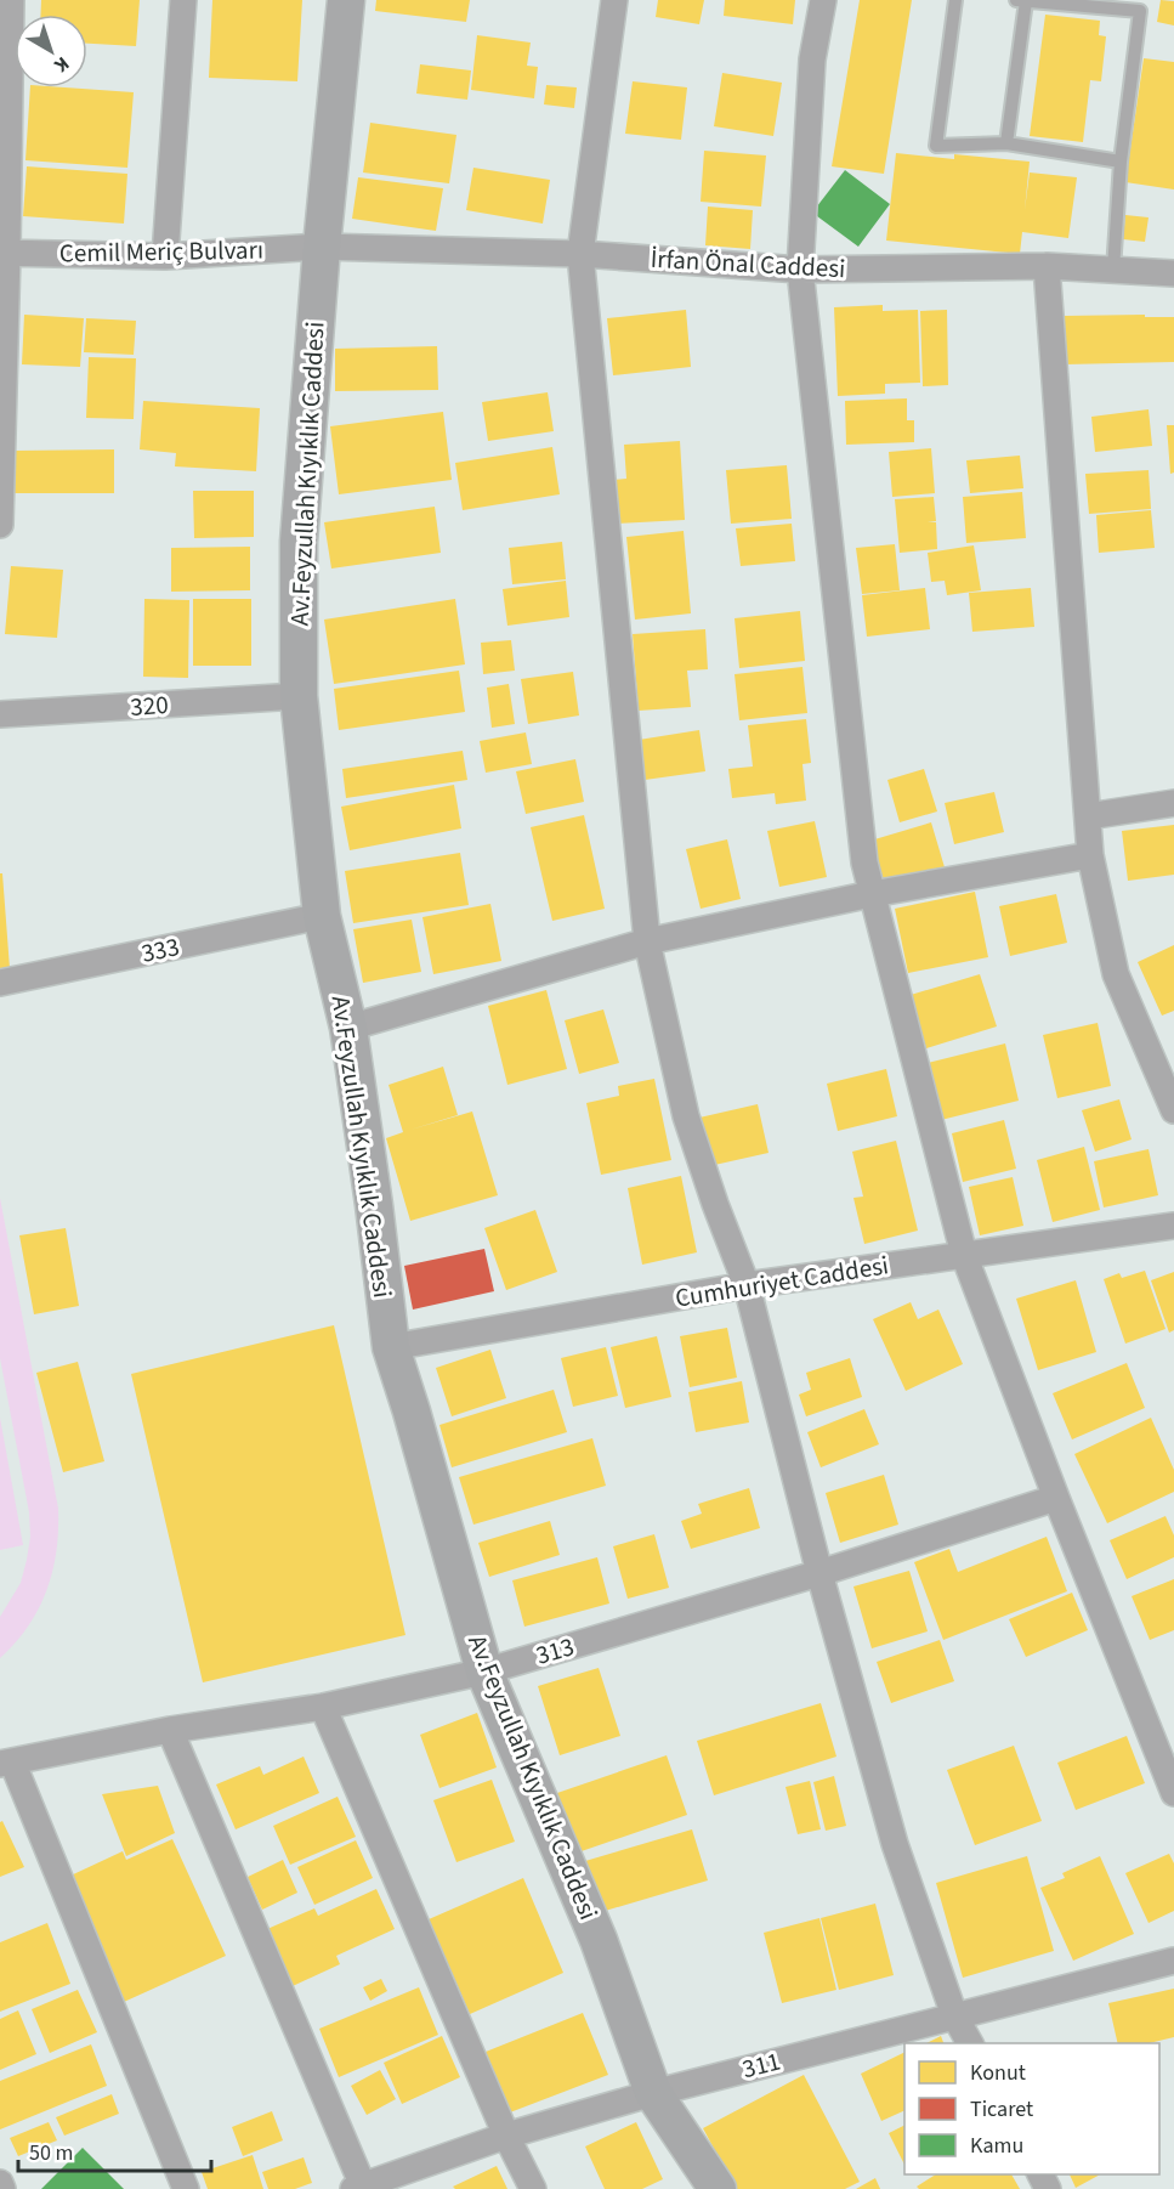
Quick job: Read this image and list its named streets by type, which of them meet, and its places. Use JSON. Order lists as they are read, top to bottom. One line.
{"streets":{"street":["Cemil Meriç Bulvarı","İrfan Önal Caddesi","Av.Feyzullah Kıyıklık Caddesi","320","333","Cumhuriyet Caddesi","313","311"]},"crossings":[["Cemil Meriç Bulvarı","İrfan Önal Caddesi"],["Cemil Meriç Bulvarı","Av.Feyzullah Kıyıklık Caddesi"],["İrfan Önal Caddesi","Av.Feyzullah Kıyıklık Caddesi"],["Av.Feyzullah Kıyıklık Caddesi","320"],["Av.Feyzullah Kıyıklık Caddesi","333"],["Av.Feyzullah Kıyıklık Caddesi","Cumhuriyet Caddesi"],["Av.Feyzullah Kıyıklık Caddesi","313"],["Av.Feyzullah Kıyıklık Caddesi","311"]],"legend":["Konut","Ticaret","Kamu"],"scale_bar":"50 m","north":"bottom right"}
